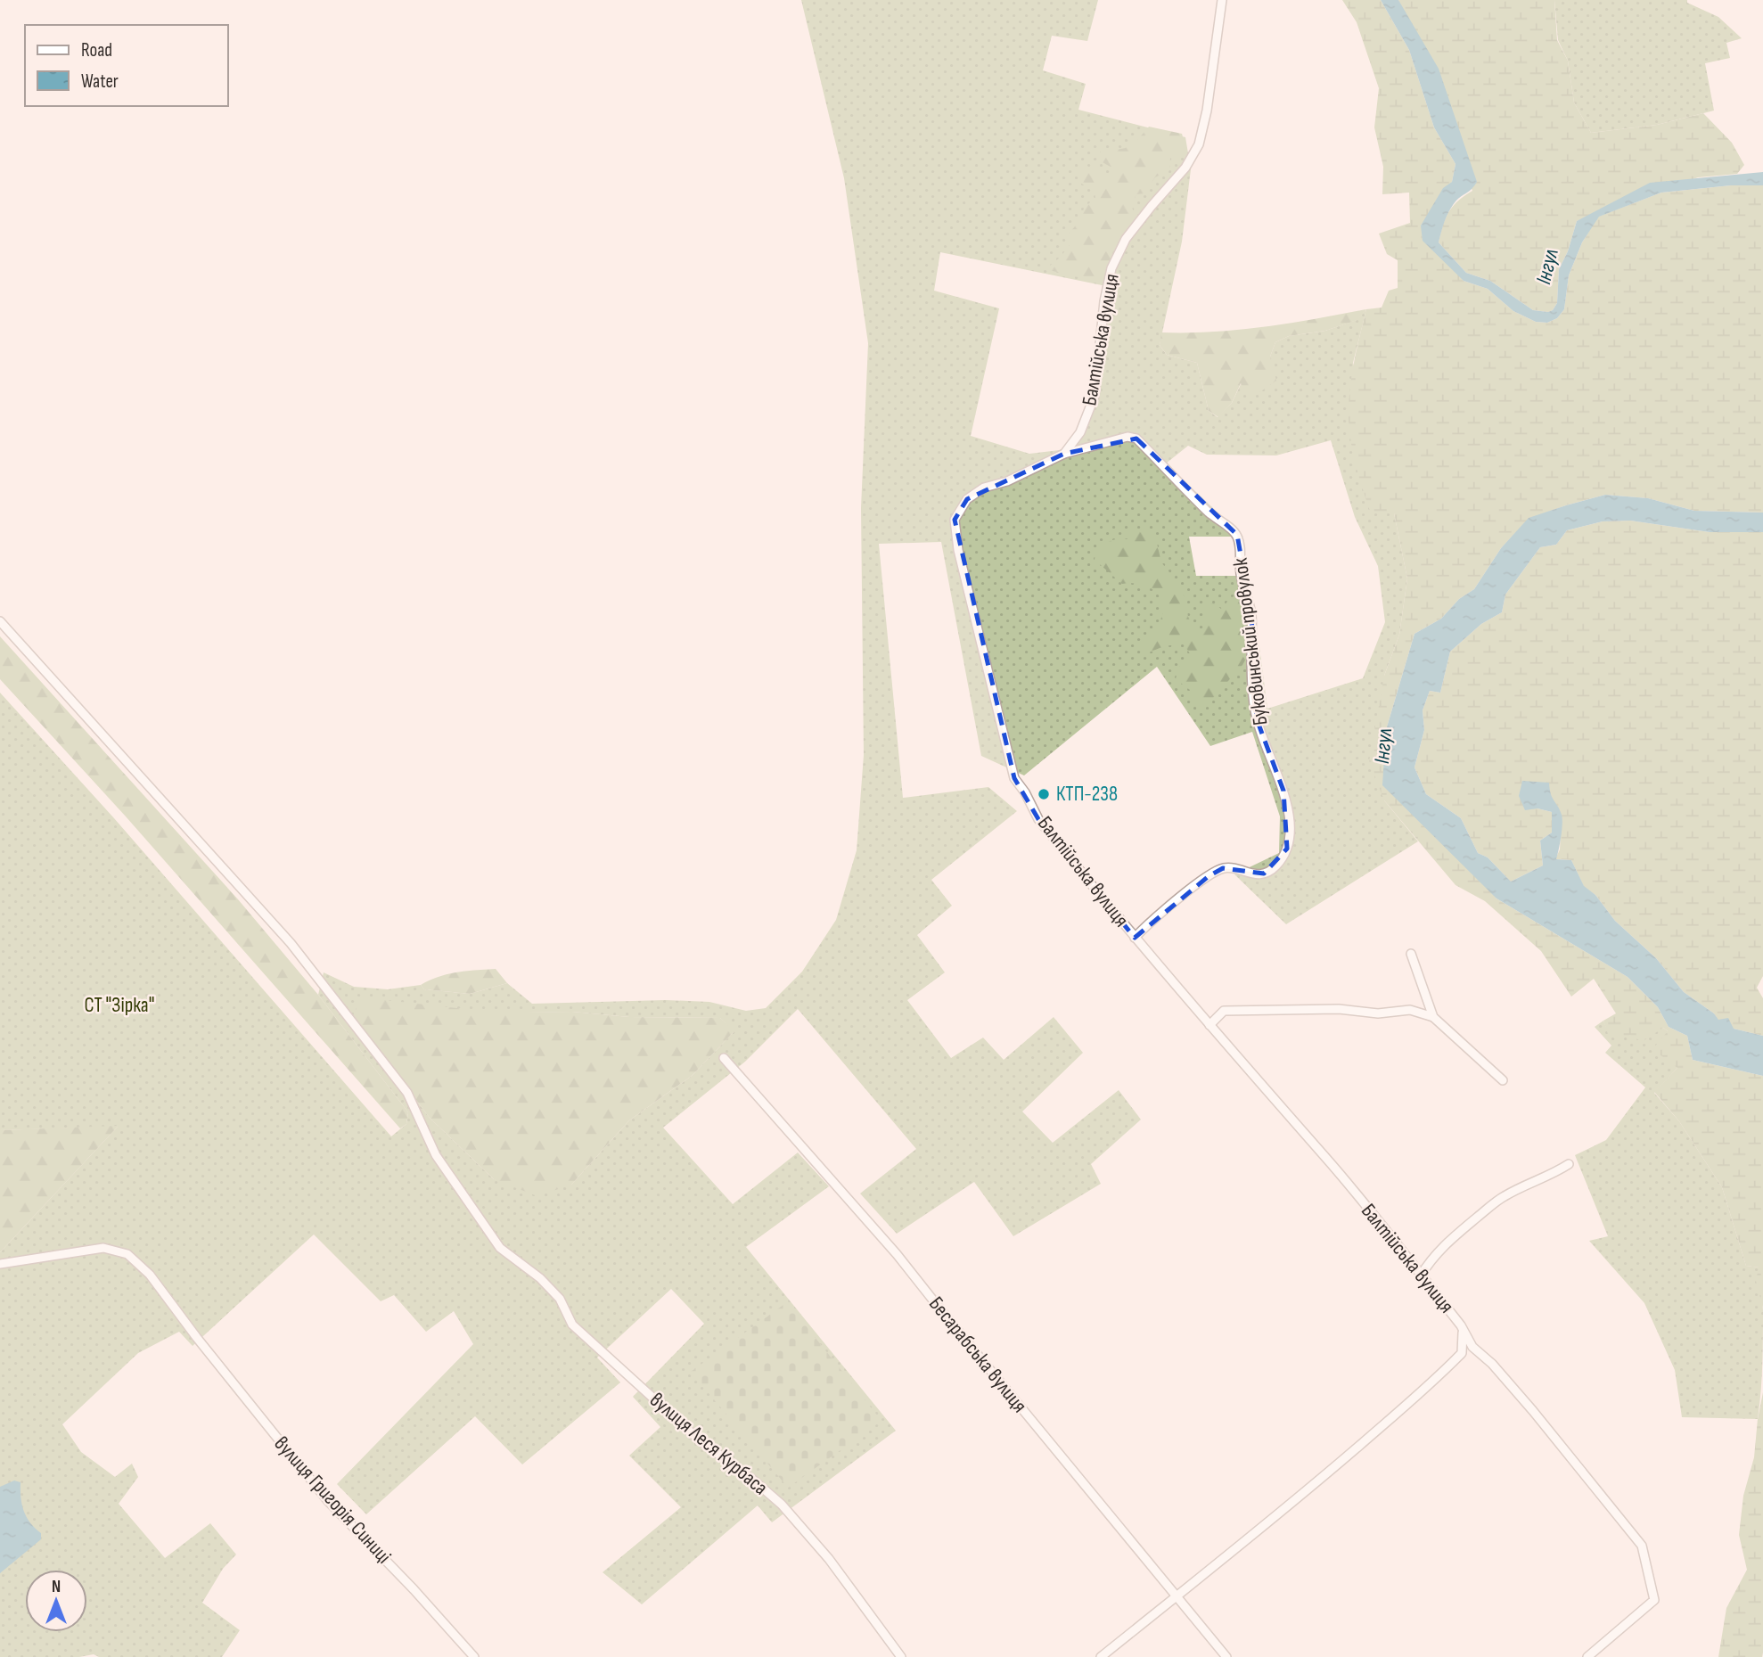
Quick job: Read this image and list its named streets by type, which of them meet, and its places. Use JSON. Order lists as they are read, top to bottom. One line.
{"streets":{"street":["Балтійська вулиця","Буковинський провулок","Бесарабська вулиця","вулиця Леся Курбаса","вулиця Григорія Синиці"]},"crossings":[["Балтійська вулиця","Буковинський провулок"]],"water":["Інгул"],"parks":["СТ \"Зірка\""],"places":["КТП-238"],"legend":["Road","Water"],"north":"top"}
